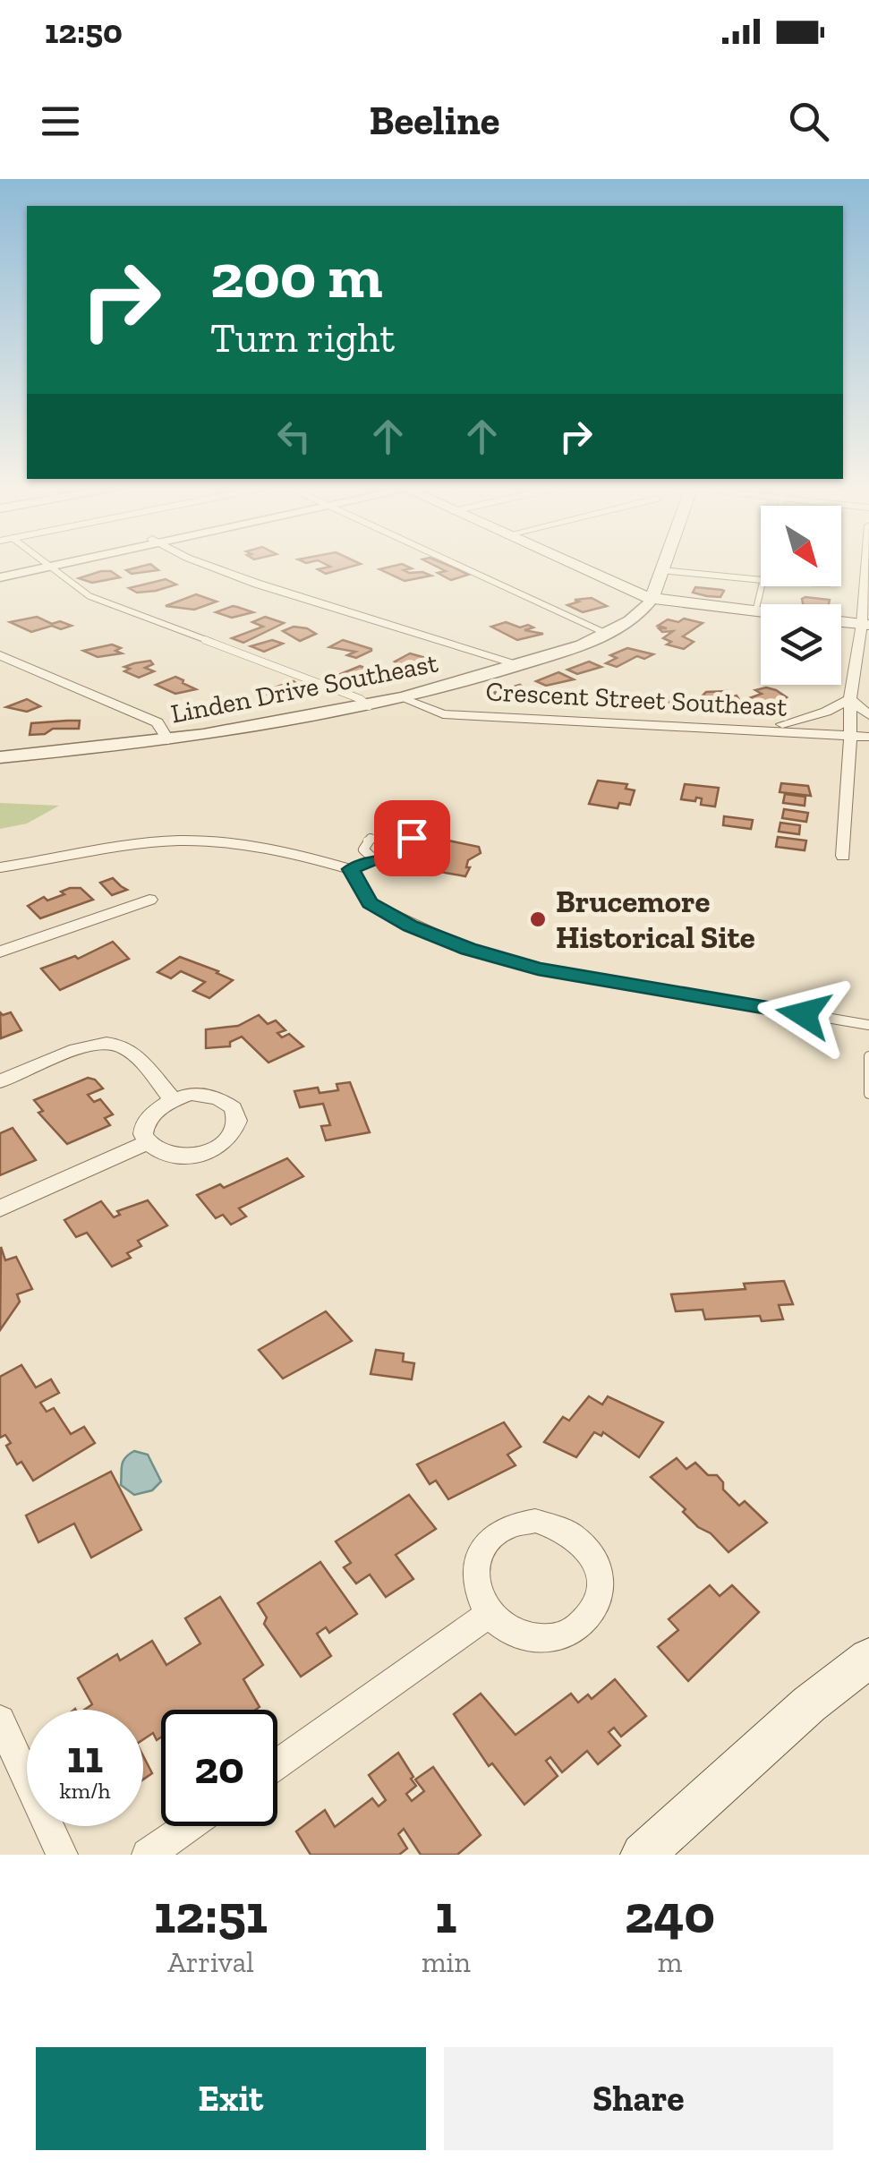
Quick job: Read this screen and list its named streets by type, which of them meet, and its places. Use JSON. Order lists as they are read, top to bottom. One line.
{"streets":{"street":["Linden Drive Southeast","Crescent Street Southeast"]},"crossings":[["Linden Drive Southeast","Crescent Street Southeast"]],"places":["Brucemore Historical Site"],"north":"bottom right","page":{"status":"12:50","header":"Beeline","turn":["200 m","Turn right"],"speed":"11 km/h","limit":"20","eta":["12:51","Arrival","1","min","240","m"],"buttons":["Exit","Share"]}}
